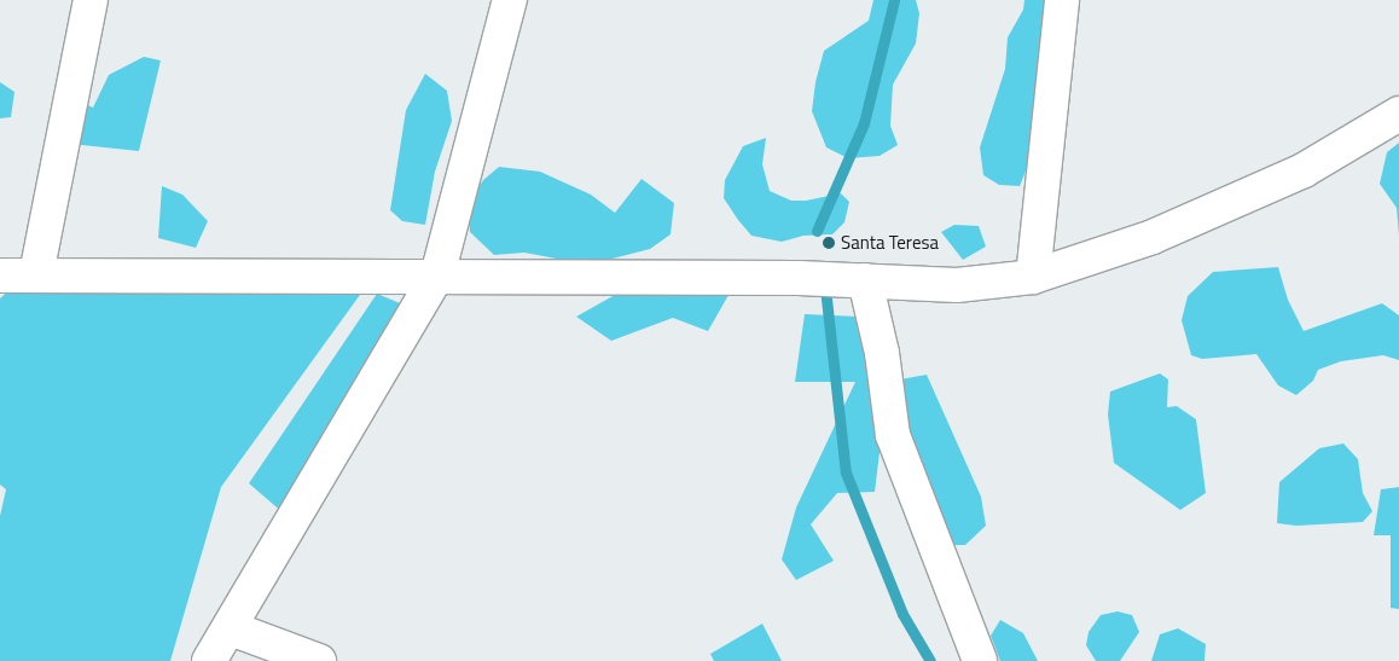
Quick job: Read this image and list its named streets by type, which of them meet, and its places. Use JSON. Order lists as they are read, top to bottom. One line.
{"places":["Santa Teresa"]}
